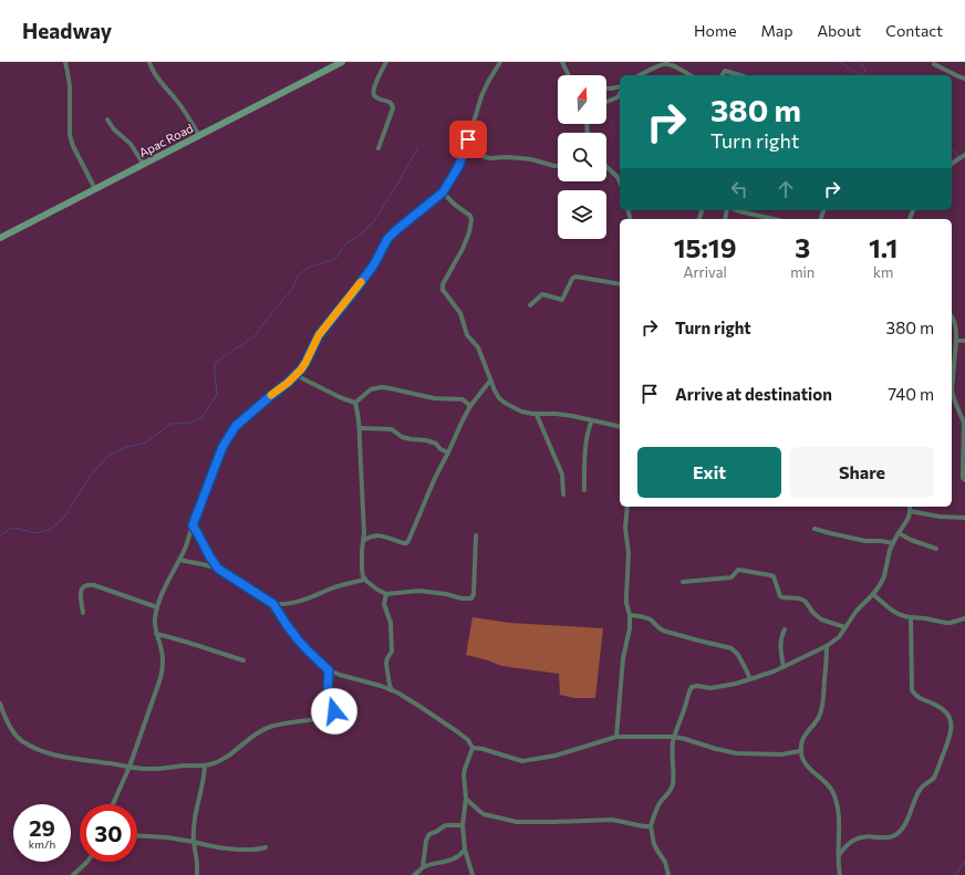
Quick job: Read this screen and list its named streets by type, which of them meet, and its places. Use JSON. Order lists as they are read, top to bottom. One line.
{"streets":{"main road":["Apac Road"]},"north":"top","page":{"header":"Headway","nav":["Home","Map","About","Contact"],"turn":["380 m","Turn right"],"eta":["15:19","Arrival","3","min","1.1","km"],"list":[{"name":"Turn right","value":"380 m"},{"name":"Arrive at destination","value":"740 m"}],"buttons":["Exit","Share"],"speed":"29 km/h","limit":"30"}}
